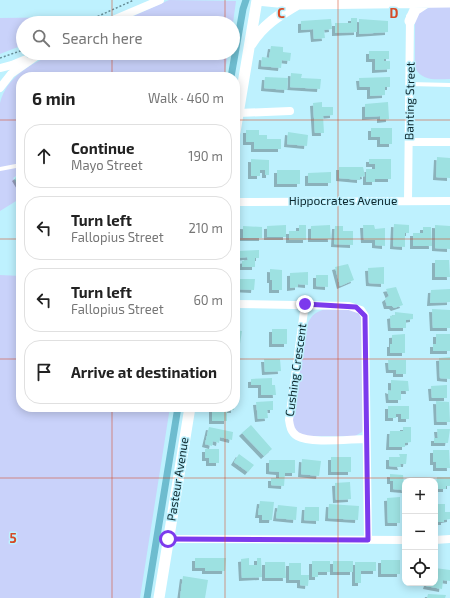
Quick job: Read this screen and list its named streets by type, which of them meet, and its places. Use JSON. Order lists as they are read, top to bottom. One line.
{"streets":{"street":["Banting Street","Hippocrates Avenue","Cushing Crescent","Pasteur Avenue"]},"crossings":[["Banting Street","Hippocrates Avenue"]],"page":{"search":"Search here","heading":["6 min","Walk · 460 m"],"list":[["Continue","Mayo Street","190 m"],["Turn left","Fallopius Street","210 m"],["Turn left","Fallopius Street","60 m"],"Arrive at destination"],"map_buttons":["+","−"]},"grid":{"columns":["C","D"],"rows":["5"]}}
